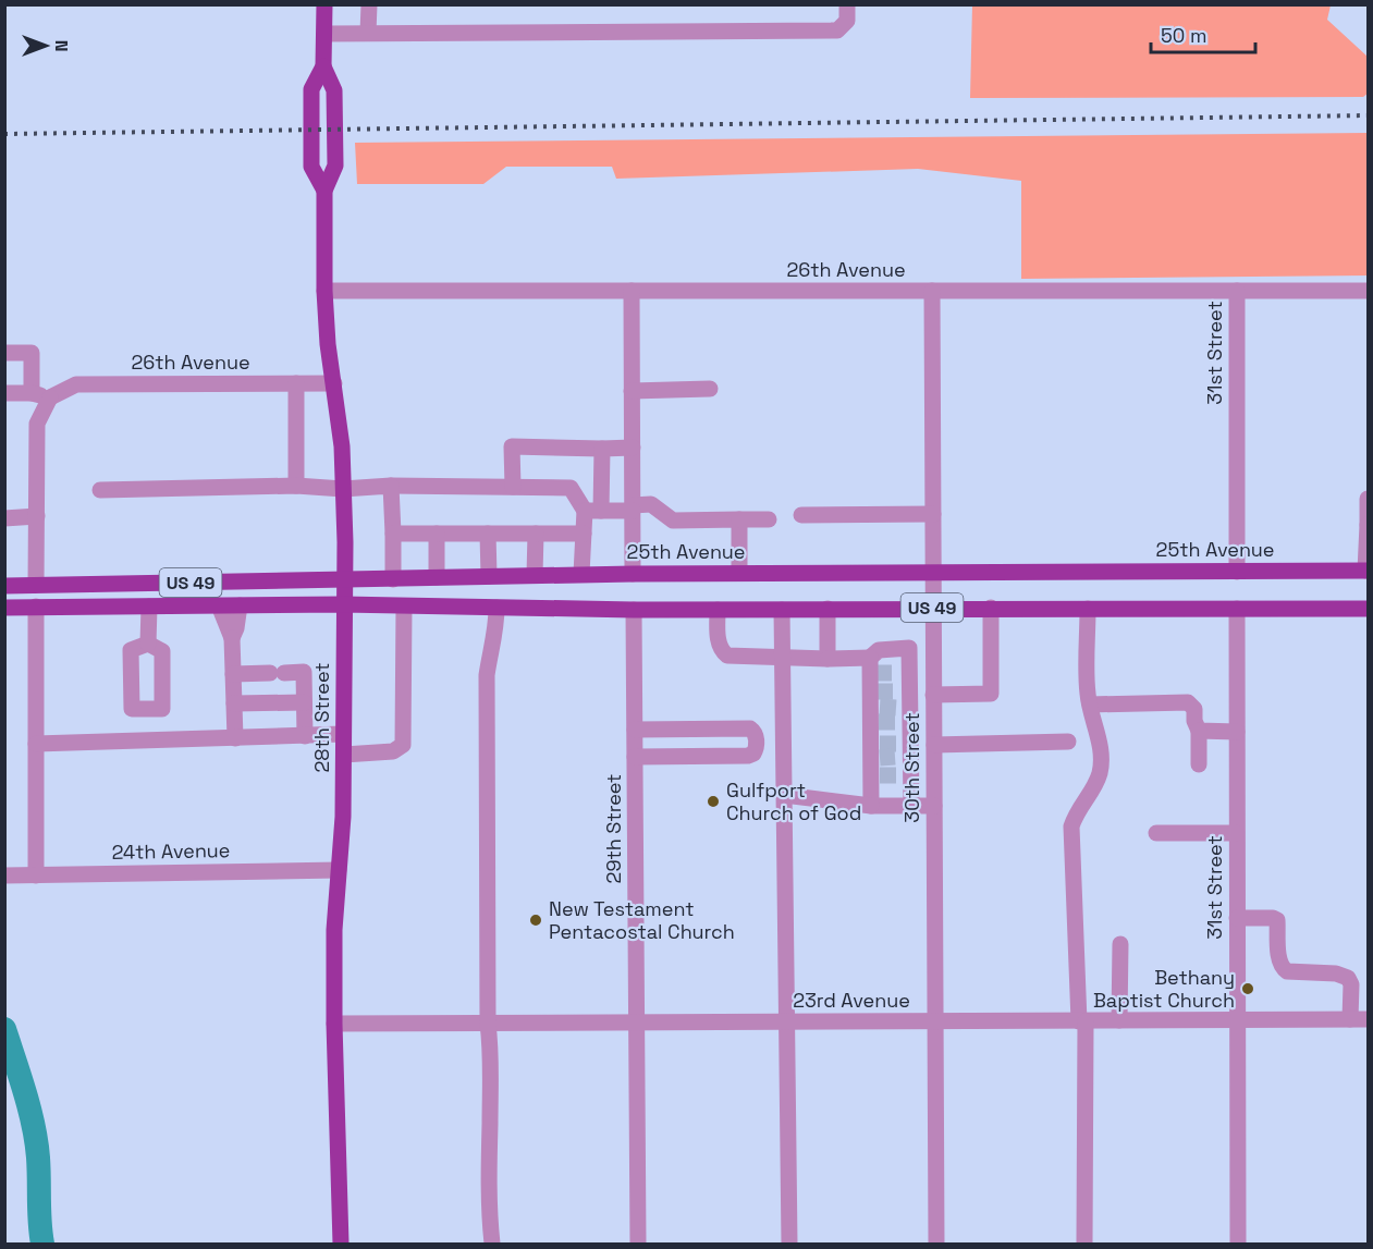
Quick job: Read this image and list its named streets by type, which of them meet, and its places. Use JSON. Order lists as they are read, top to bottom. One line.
{"streets":{"main road":["25th Avenue","US 49","28th Street"],"street":["26th Avenue","31st Street","30th Street","29th Street","24th Avenue","23rd Avenue"]},"crossings":[["26th Avenue","31st Street"],["26th Avenue","28th Street"],["26th Avenue","30th Street"],["31st Street","25th Avenue"],["31st Street","US 49"],["31st Street","23rd Avenue"],["25th Avenue","28th Street"],["25th Avenue","30th Street"],["US 49","28th Street"],["US 49","30th Street"],["US 49","29th Street"],["28th Street","24th Avenue"],["28th Street","23rd Avenue"],["30th Street","23rd Avenue"],["29th Street","23rd Avenue"]],"places":["Gulfport Church of God","New Testament Pentacostal Church","Bethany Baptist Church"],"scale_bar":"50 m","north":"right"}
